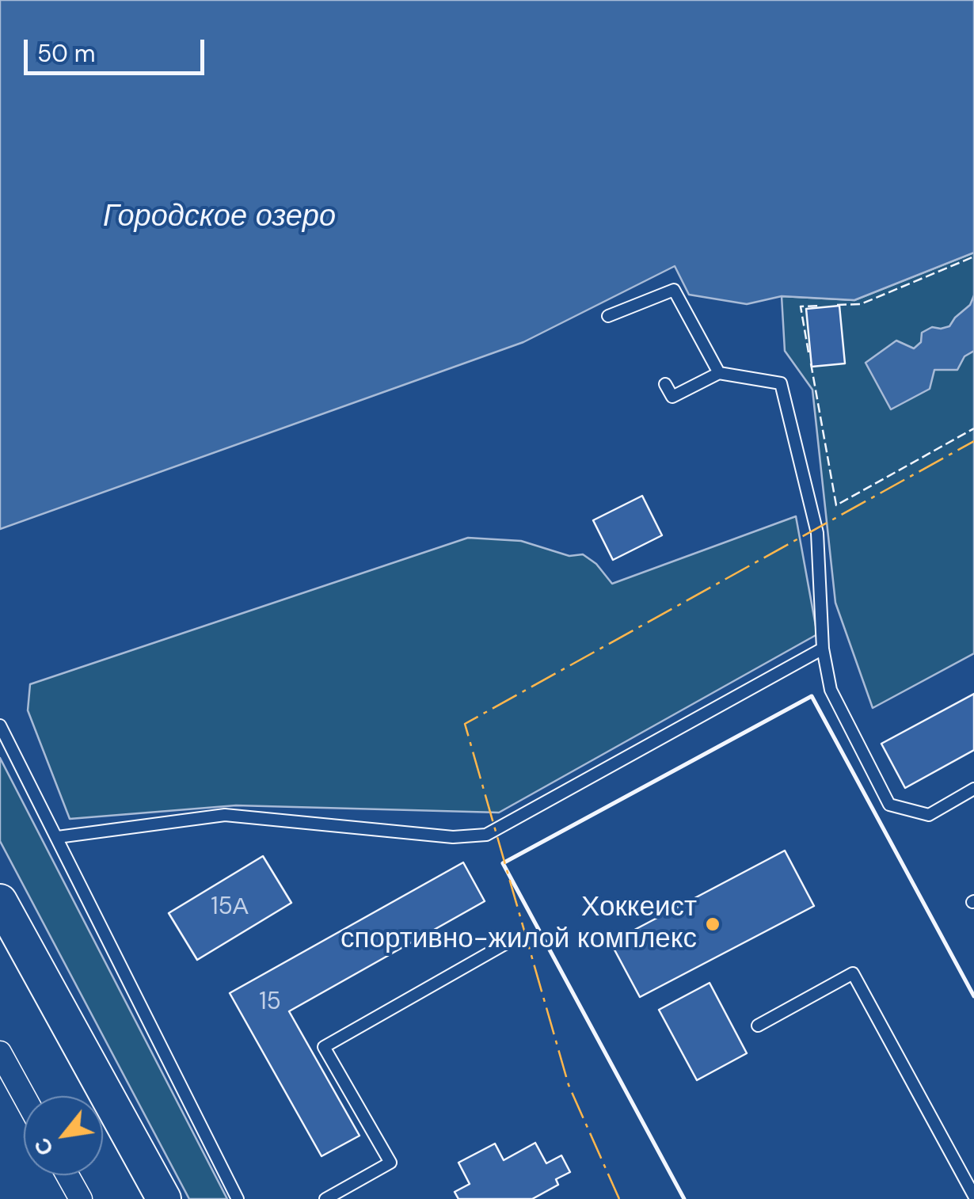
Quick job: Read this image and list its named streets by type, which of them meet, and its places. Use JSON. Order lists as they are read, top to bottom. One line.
{"water":["Городское озеро"],"places":["Хоккеист спортивно-жилой комплекс"],"house_numbers":["15А","15"],"scale_bar":"50 m","north":"bottom left"}
